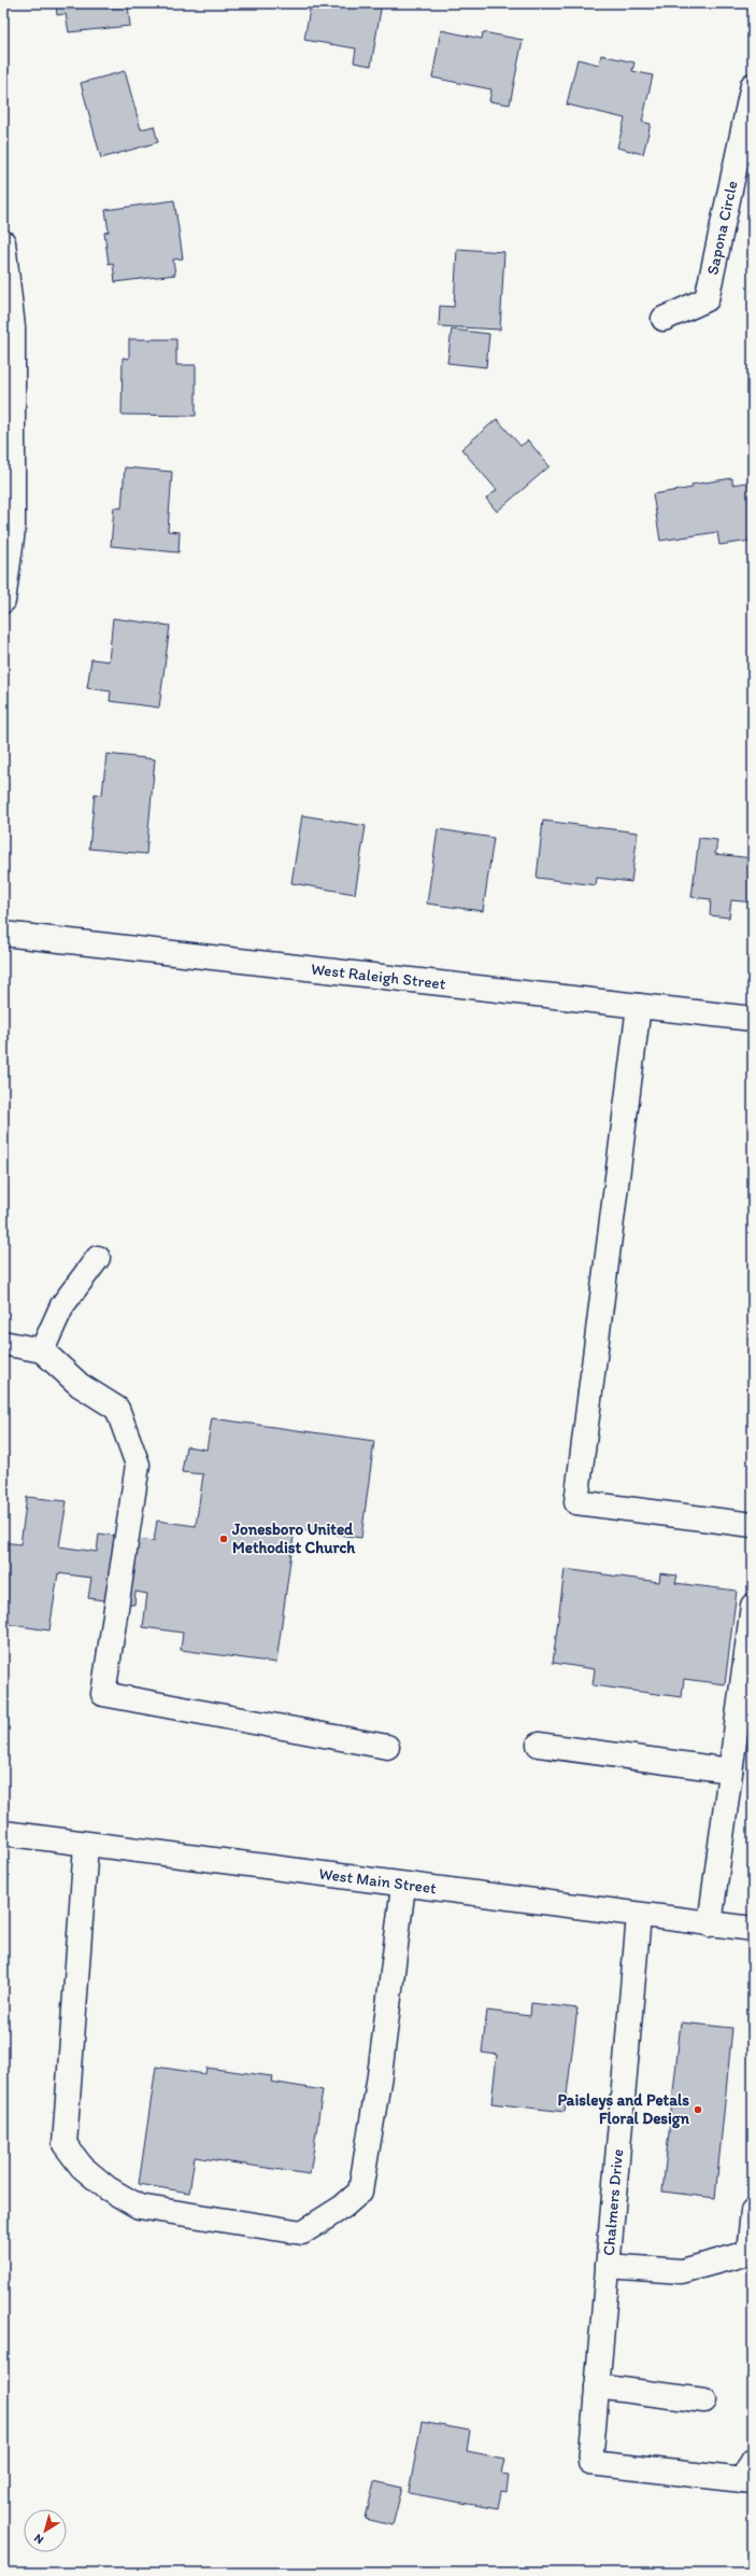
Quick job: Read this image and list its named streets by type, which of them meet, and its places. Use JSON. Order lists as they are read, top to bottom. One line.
{"streets":{"street":["Sapona Circle","West Raleigh Street","West Main Street","Chalmers Drive"]},"crossings":[["West Main Street","Chalmers Drive"]],"places":["Jonesboro United Methodist Church","Paisleys and Petals Floral Design"],"north":"bottom left"}
